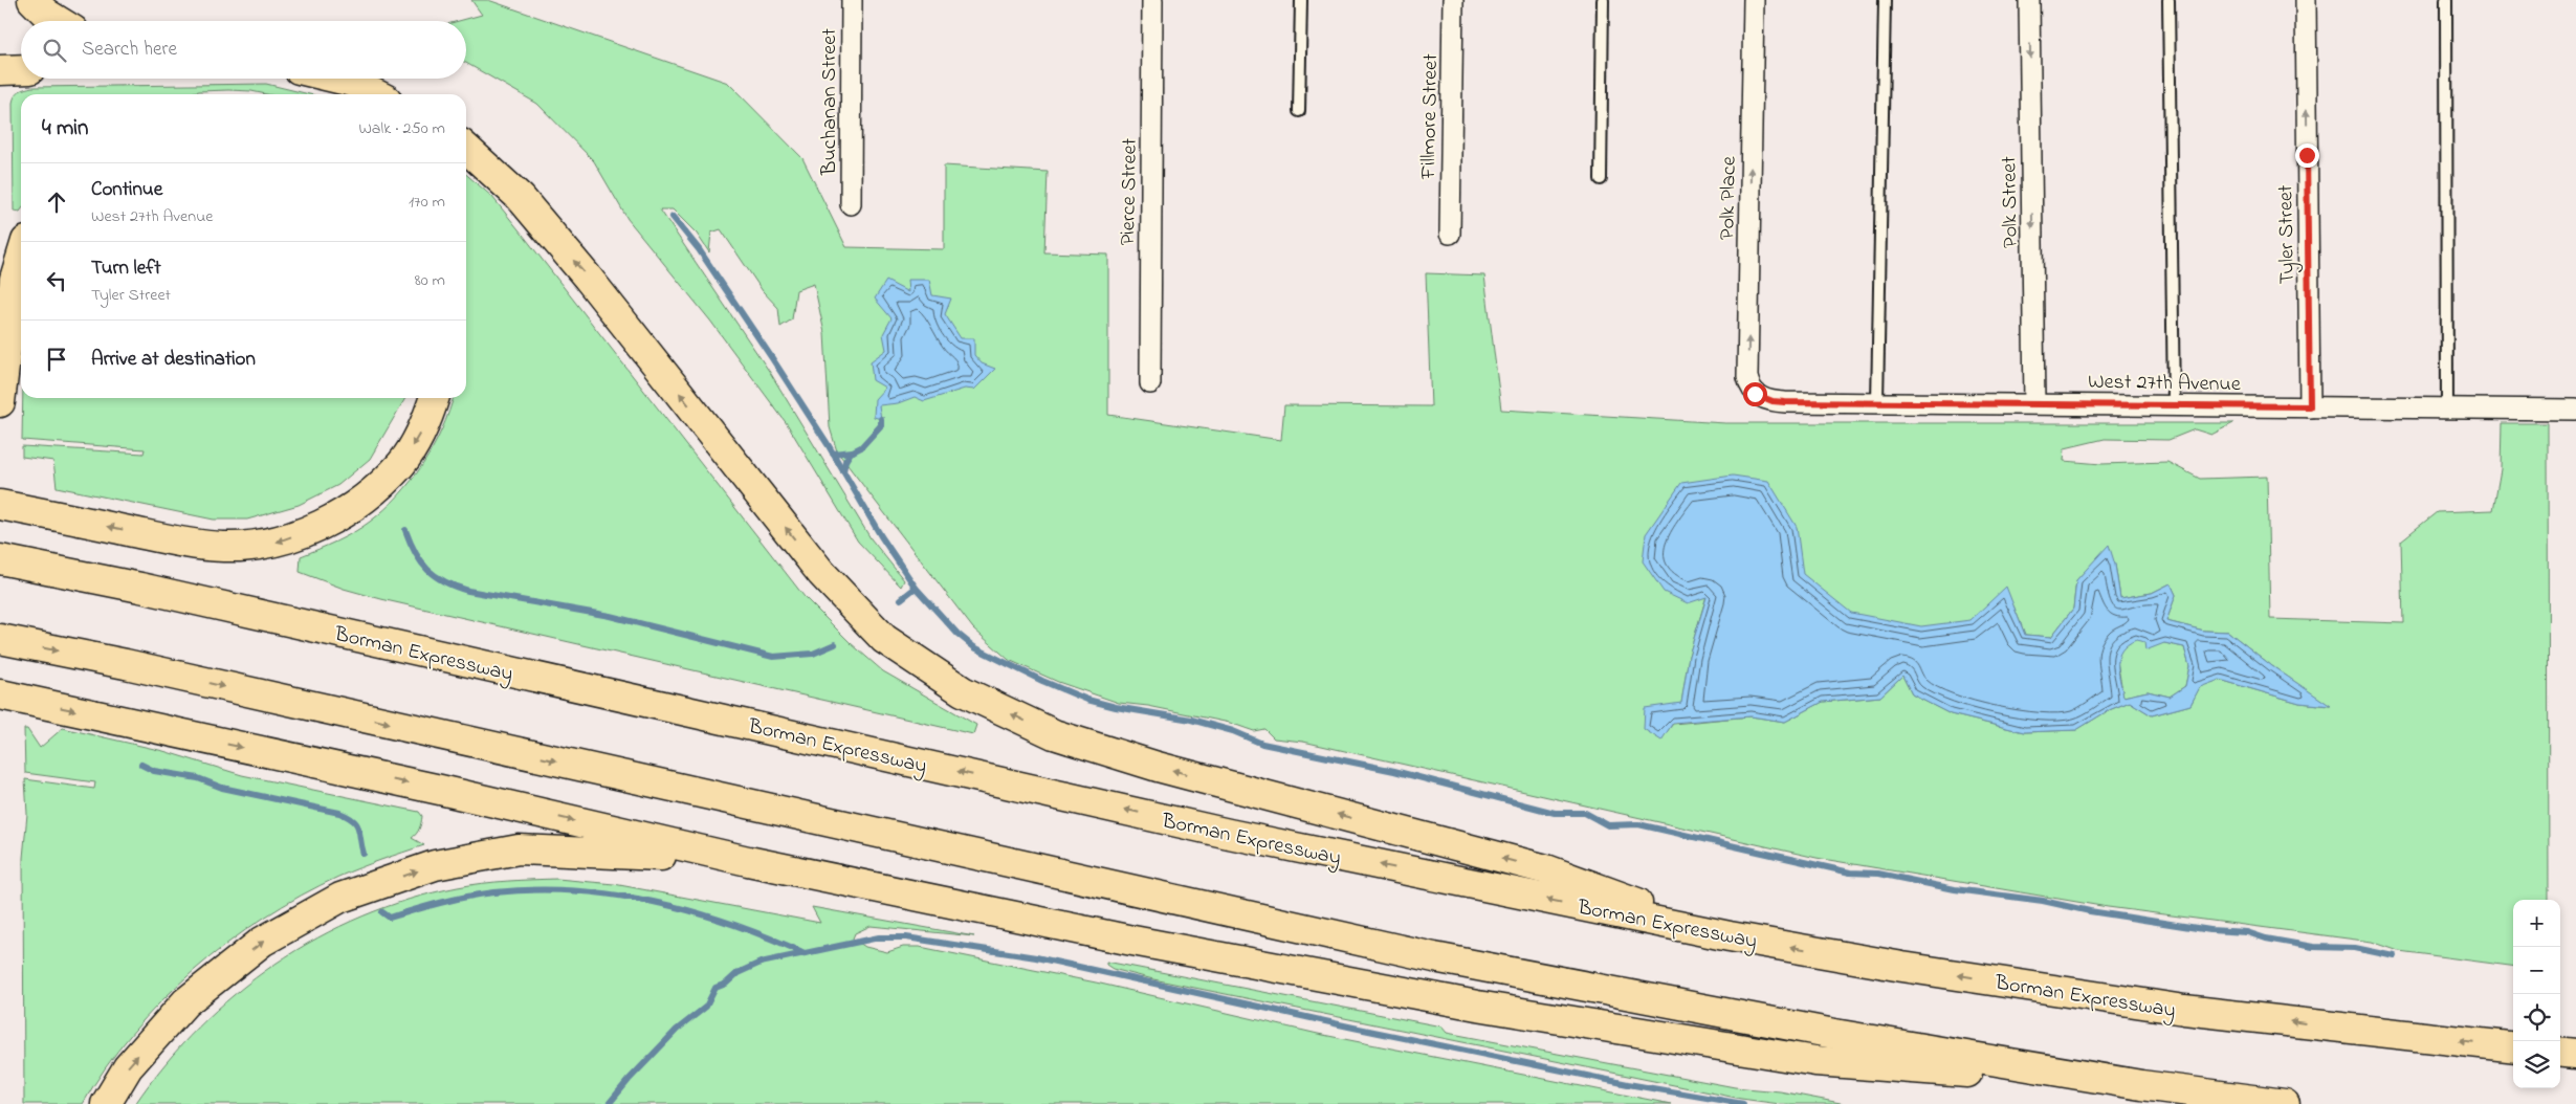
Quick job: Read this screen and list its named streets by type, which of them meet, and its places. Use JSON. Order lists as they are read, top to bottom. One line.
{"streets":{"highway":["Borman Expressway"],"street":["Buchanan Street","Fillmore Street","Pierce Street","Polk Place","Polk Street","Tyler Street","West 27th Avenue"]},"crossings":[["Polk Place","West 27th Avenue"],["Polk Street","West 27th Avenue"],["Tyler Street","West 27th Avenue"]],"one_way":["Polk Place","Polk Street","Tyler Street"],"page":{"search":"Search here","heading":["4 min","Walk · 250 m"],"list":[["Continue","West 27th Avenue","170 m"],["Turn left","Tyler Street","80 m"],"Arrive at destination"],"map_buttons":["+","−"]}}
